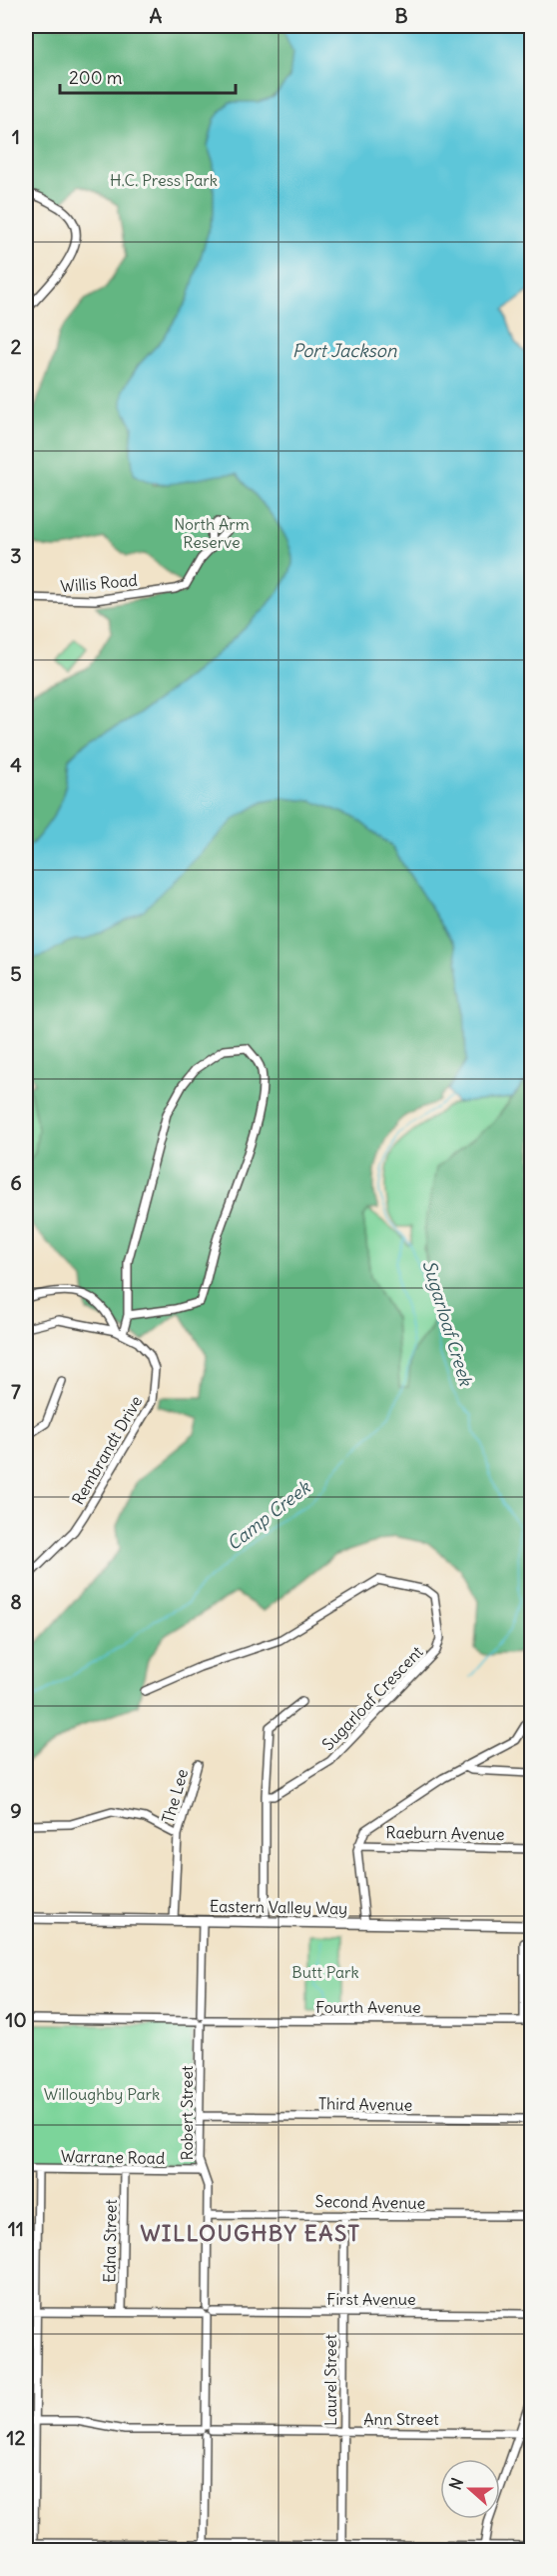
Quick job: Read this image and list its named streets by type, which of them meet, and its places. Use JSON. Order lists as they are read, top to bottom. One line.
{"streets":{"main road":["Eastern Valley Way"],"street":["Willis Road","Rembrandt Drive","Sugarloaf Crescent","The Lee","Raeburn Avenue","Fourth Avenue","Third Avenue","Robert Street","Warrane Road","Second Avenue","Edna Street","First Avenue","Laurel Street","Ann Street"]},"crossings":[["The Lee","Eastern Valley Way"],["Eastern Valley Way","Robert Street"],["Fourth Avenue","Robert Street"],["Third Avenue","Robert Street"],["Robert Street","Warrane Road"],["Robert Street","Second Avenue"],["Robert Street","First Avenue"],["Robert Street","Ann Street"],["Warrane Road","Edna Street"],["Second Avenue","Laurel Street"],["Edna Street","First Avenue"],["First Avenue","Laurel Street"],["Laurel Street","Ann Street"]],"districts":["WILLOUGHBY EAST"],"water":["Port Jackson","Sugarloaf Creek","Camp Creek"],"parks":["H.C. Press Park","North Arm Reserve","Butt Park","Willoughby Park"],"scale_bar":"200 m","north":"left","grid":{"columns":["A","B"],"rows":["1","2","3","4","5","6","7","8","9","10","11","12"]}}
